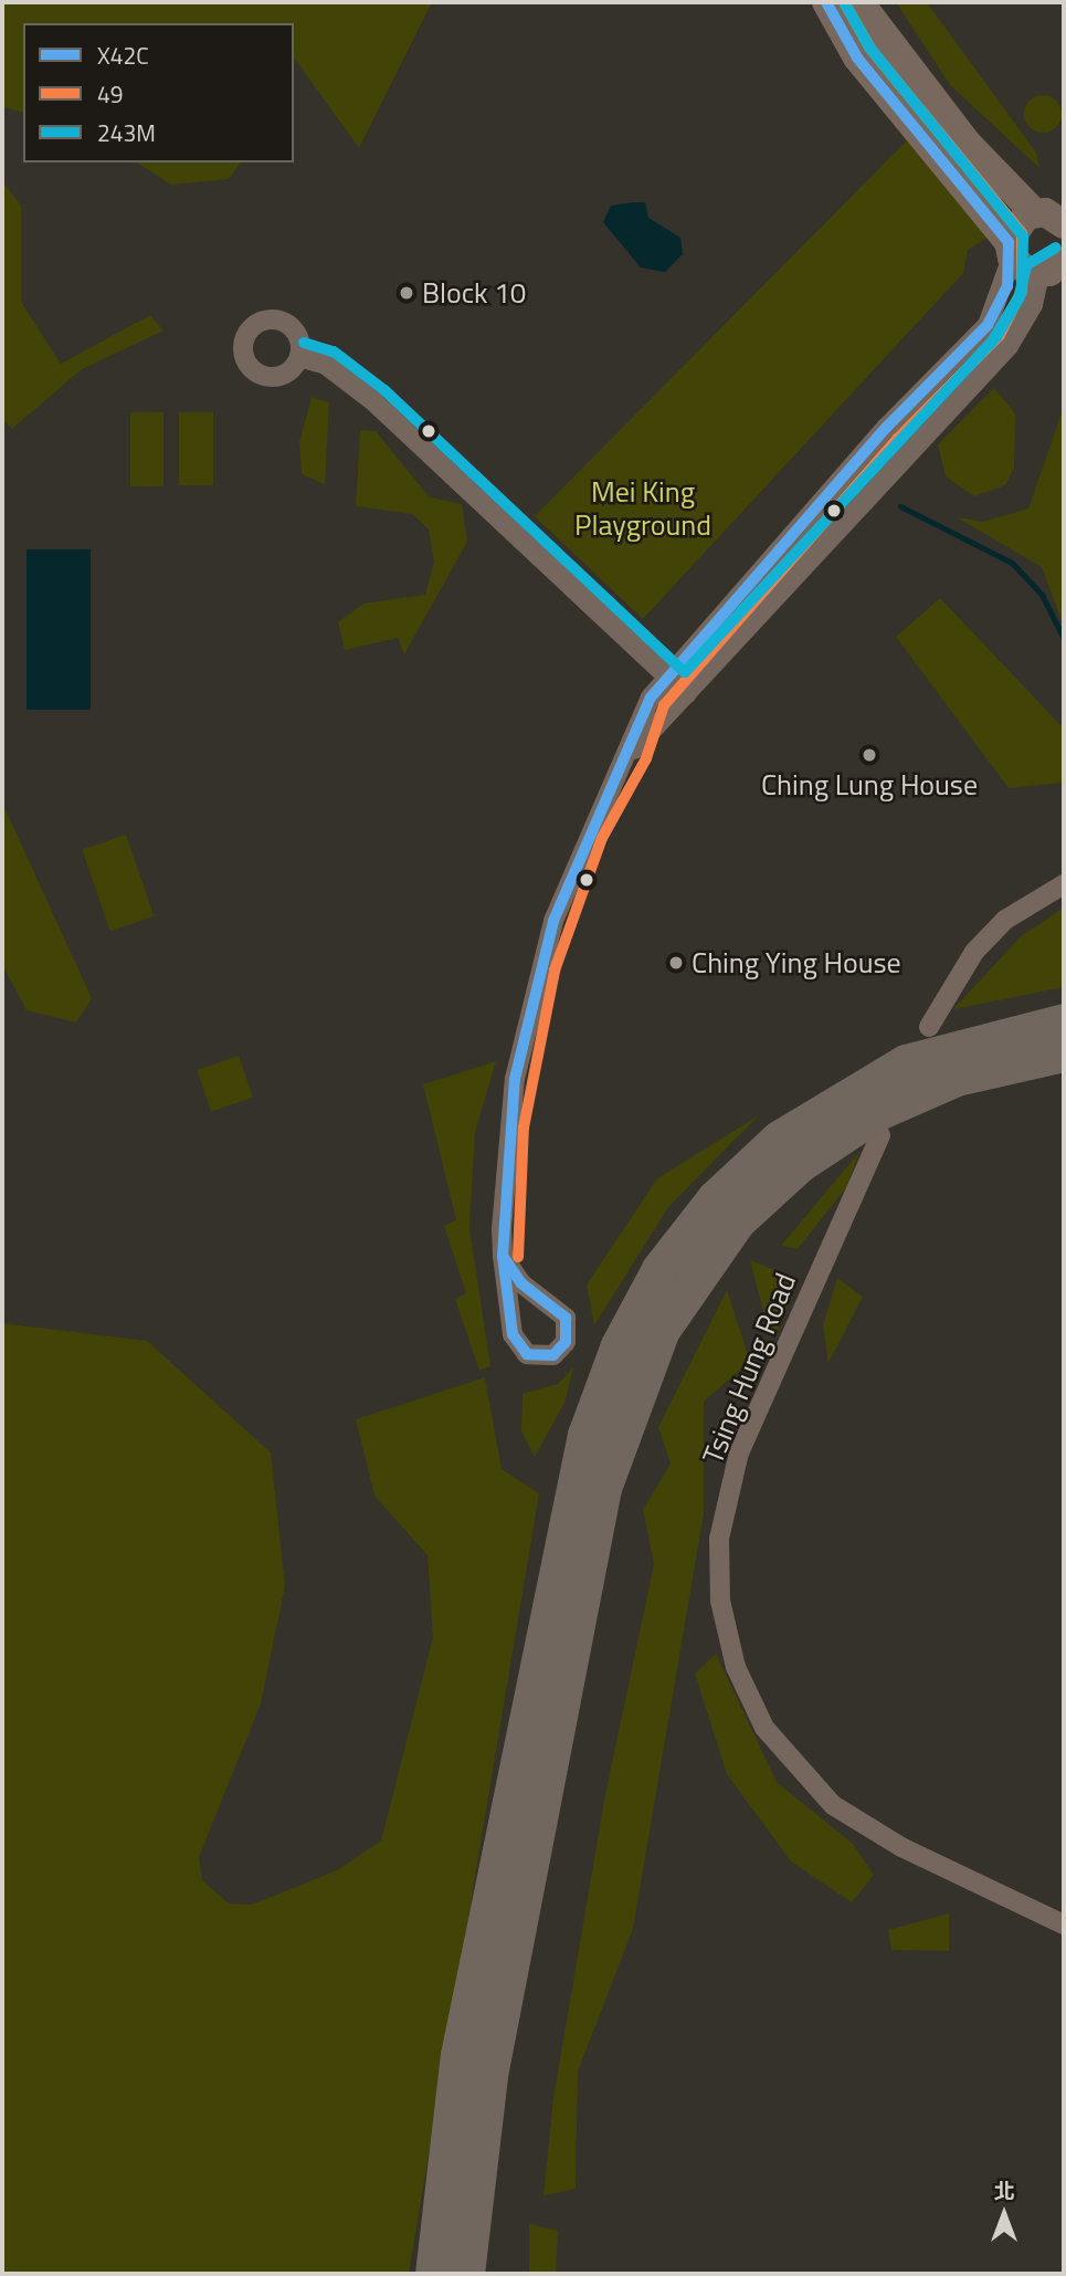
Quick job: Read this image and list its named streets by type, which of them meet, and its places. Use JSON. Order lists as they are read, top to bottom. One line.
{"streets":{"street":["Tsing Hung Road"]},"parks":["Mei King Playground"],"places":["Block 10","Ching Lung House","Ching Ying House"],"lines":["transit line X42C","transit line 49","transit line 243M"],"legend":["X42C","49","243M"],"north":"top"}
